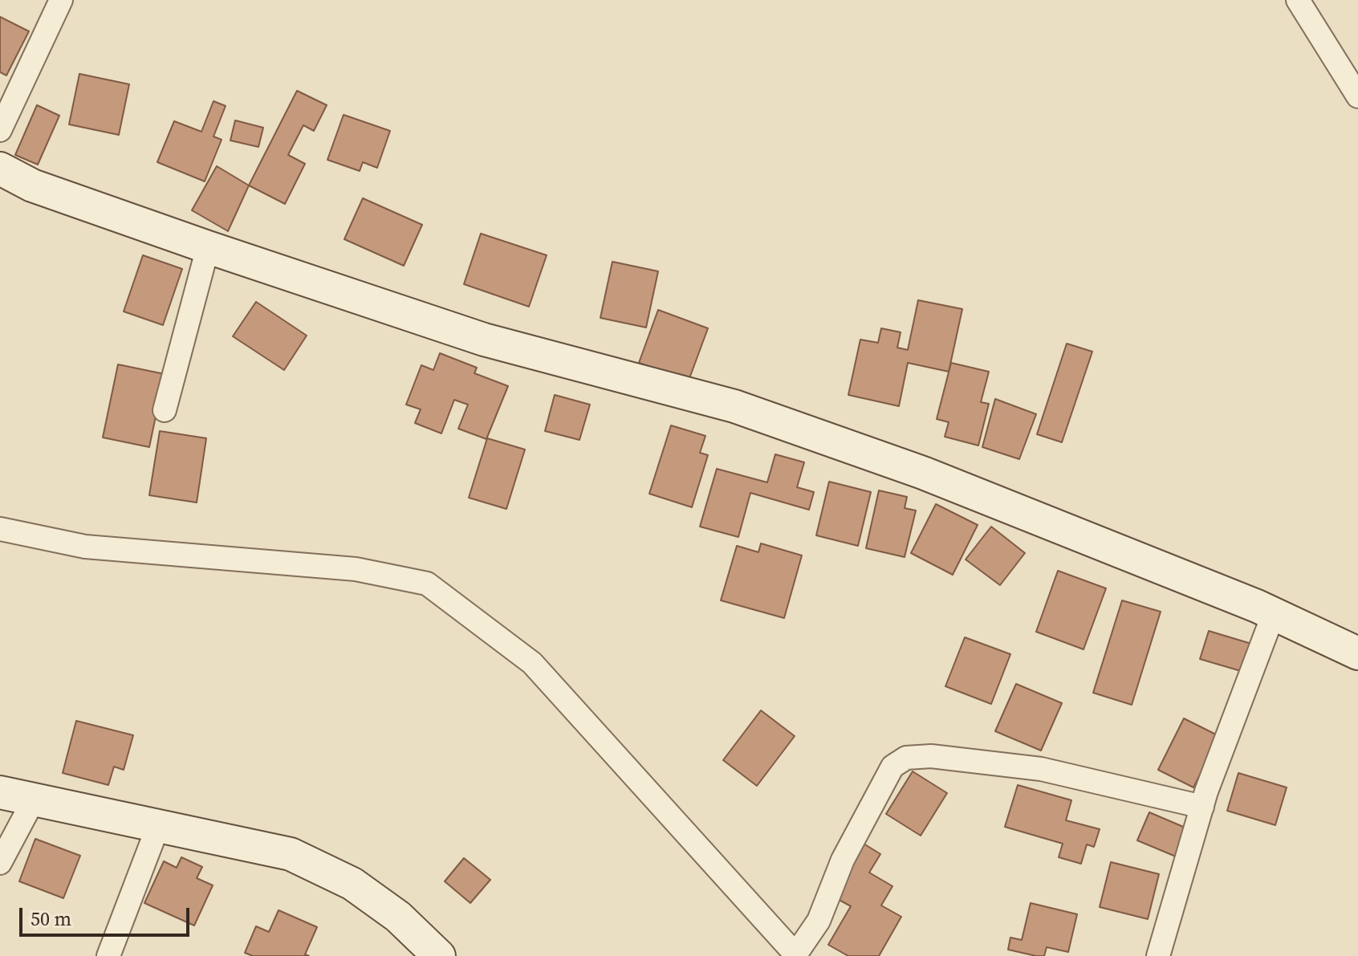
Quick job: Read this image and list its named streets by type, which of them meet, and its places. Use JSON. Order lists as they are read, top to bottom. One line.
{"scale_bar":"50 m"}
